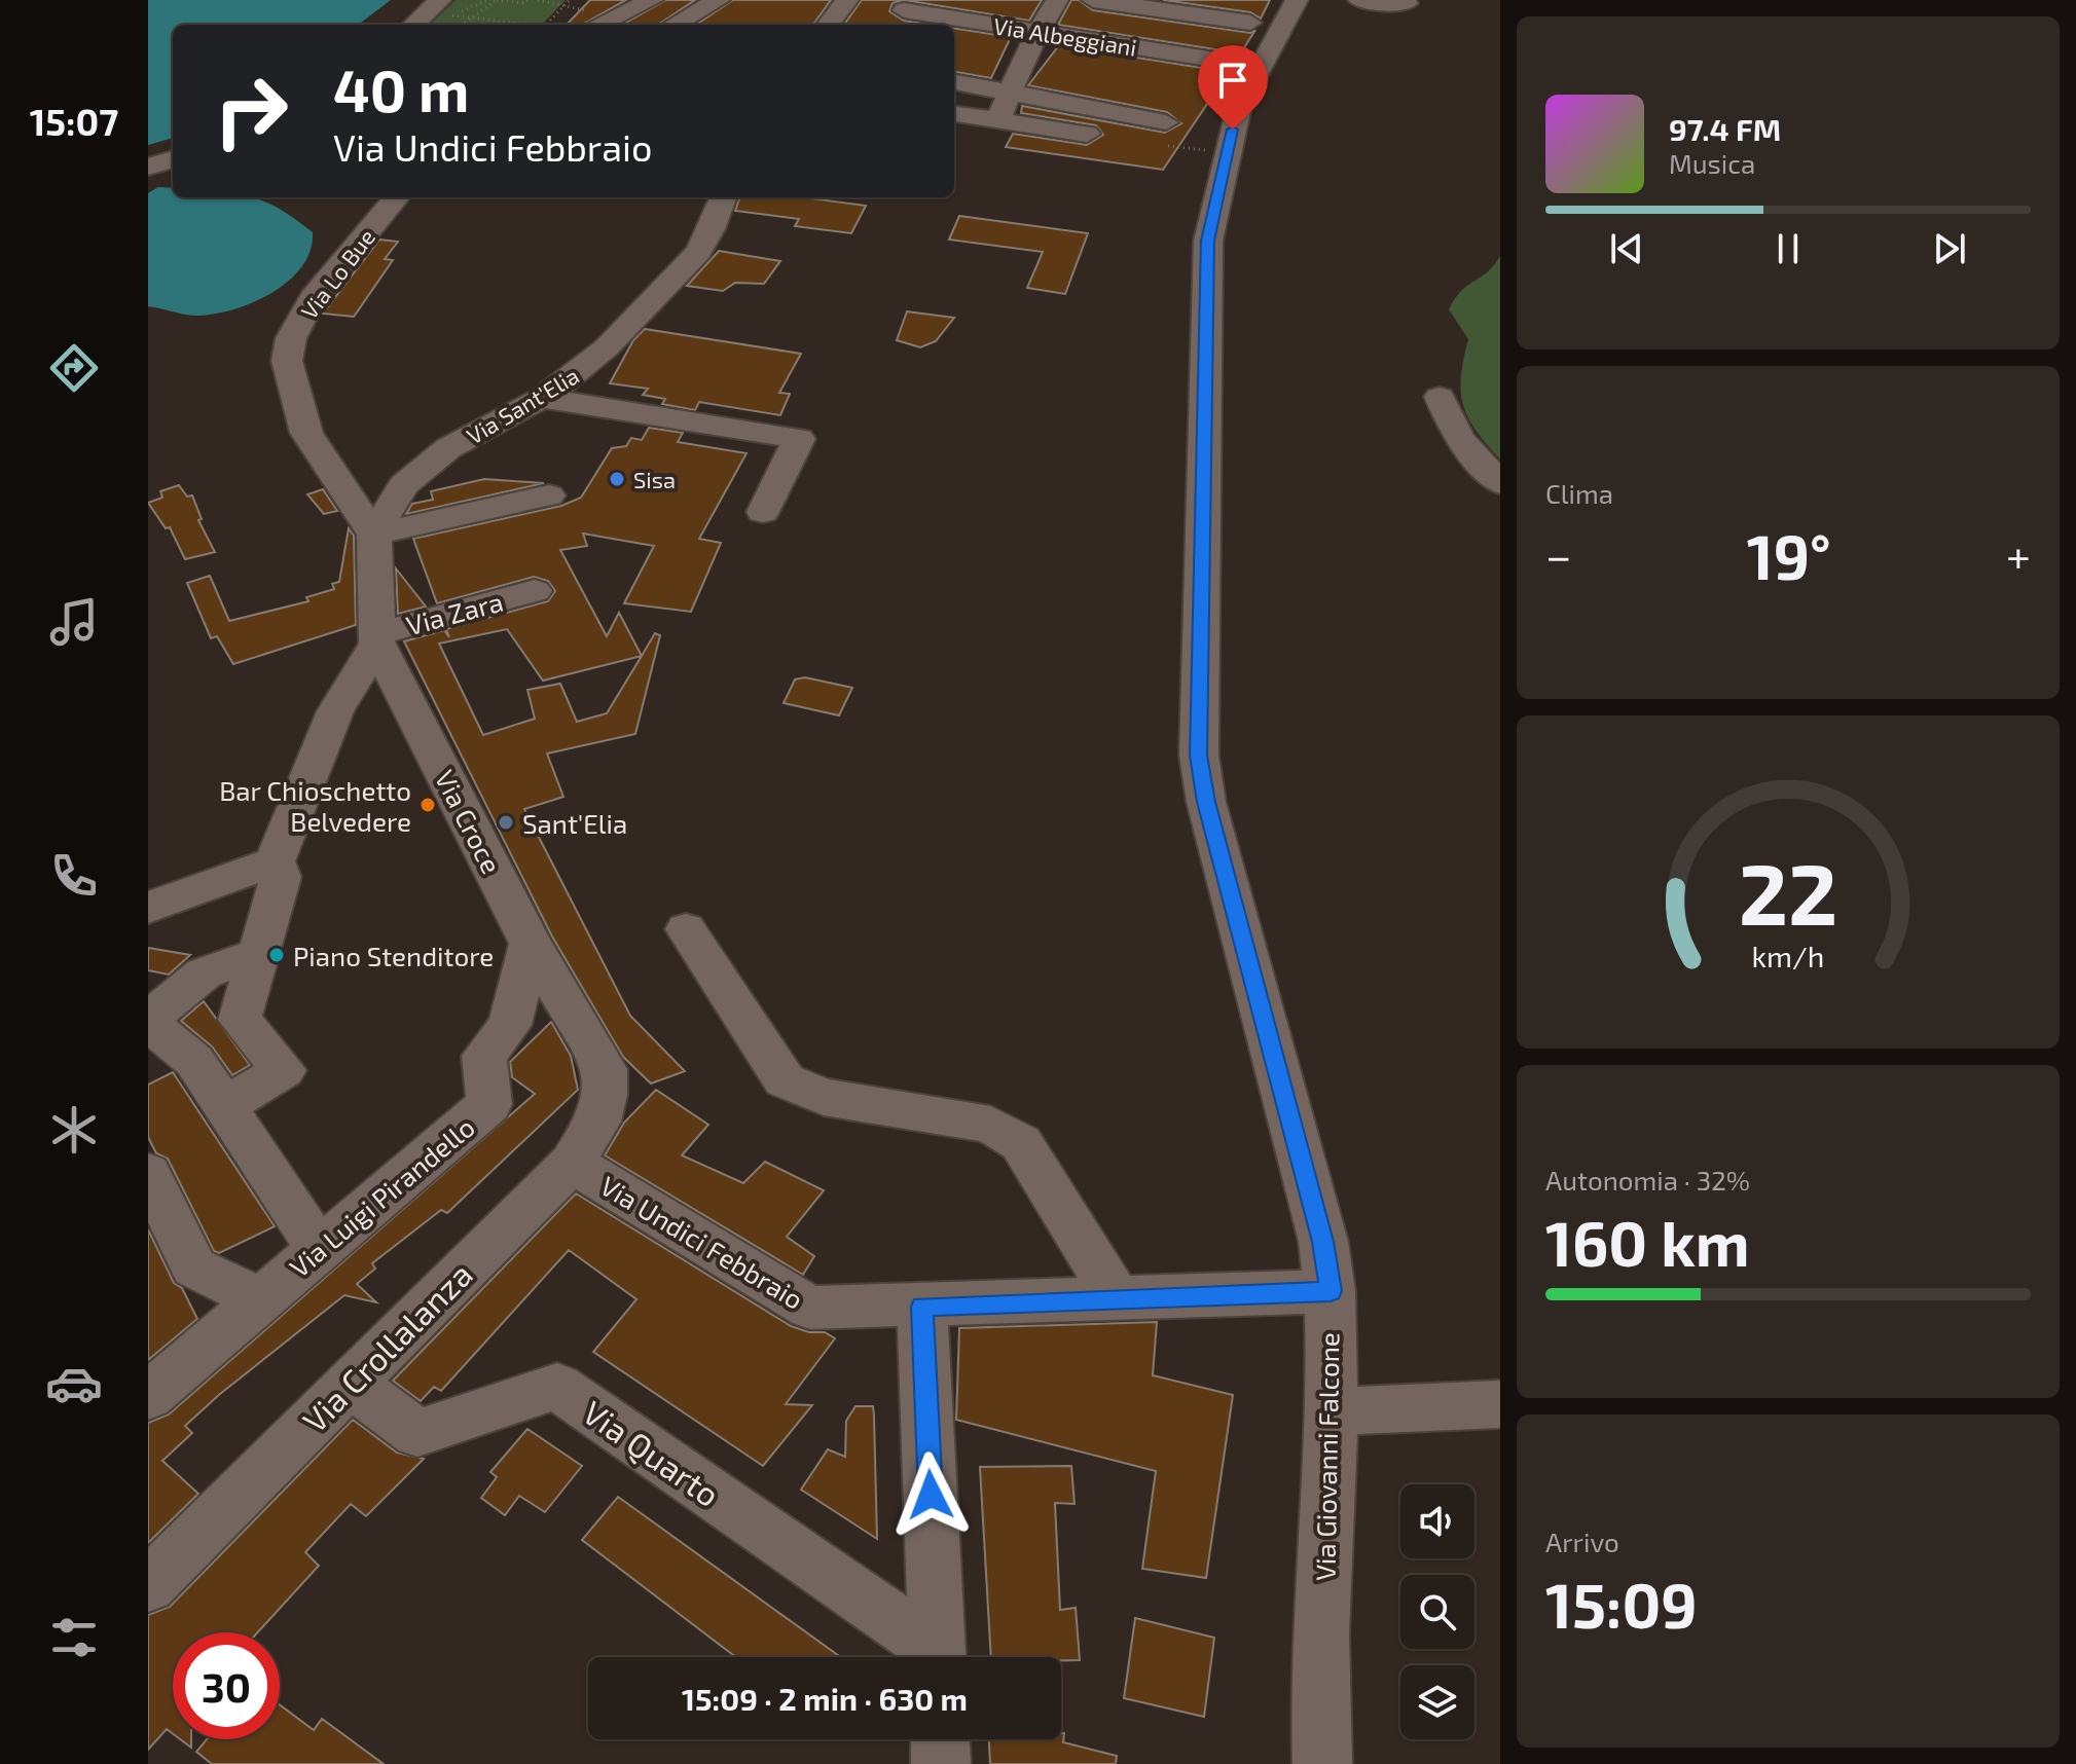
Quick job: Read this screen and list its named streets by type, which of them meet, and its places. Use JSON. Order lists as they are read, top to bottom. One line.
{"streets":{"street":["Via Albeggiani","Via Lo Bue","Via Sant'Elia","Via Zara","Via Croce","Via Luigi Pirandello","Via Undici Febbraio","Via Crollalanza","Via Quarto","Via Giovanni Falcone"]},"crossings":[["Via Lo Bue","Via Sant'Elia"],["Via Lo Bue","Via Croce"],["Via Sant'Elia","Via Croce"],["Via Zara","Via Croce"],["Via Croce","Via Luigi Pirandello"],["Via Croce","Via Crollalanza"],["Via Undici Febbraio","Via Crollalanza"],["Via Undici Febbraio","Via Giovanni Falcone"],["Via Crollalanza","Via Quarto"]],"places":["Sisa","Bar Chioschetto Belvedere","Sant'Elia","Piano Stenditore"],"page":{"tabs":"15:07","turn":["40 m","Via Undici Febbraio"],"song":["97.4 FM","Musica"],"tile":["Clima",["Autonomia · 32%","160 km"],["Arrivo","15:09"]],"heat":["−","19°","+"],"limit":"30","trip":"15:09 · 2 min · 630 m","gauge":["22","km/h"]}}
